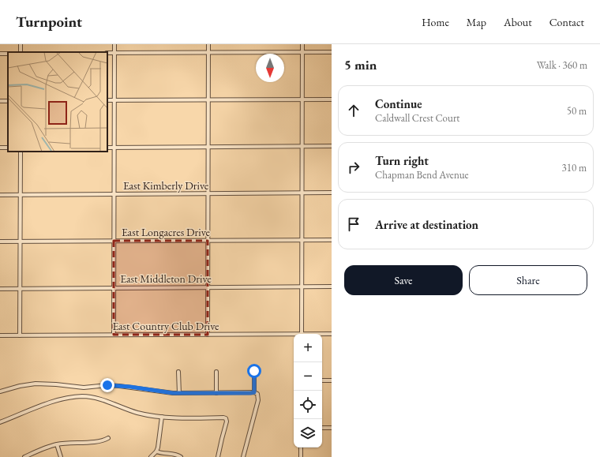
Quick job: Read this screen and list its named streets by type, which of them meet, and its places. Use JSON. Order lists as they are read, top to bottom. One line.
{"streets":{"street":["East Kimberly Drive","East Longacres Drive","East Middleton Drive","East Country Club Drive"]},"north":"bottom","page":{"header":"Turnpoint","nav":["Home","Map","About","Contact"],"heading":["5 min","Walk · 360 m"],"list":[["Continue","Caldwall Crest Court","50 m"],["Turn right","Chapman Bend Avenue","310 m"],"Arrive at destination"],"buttons":["Save","Share"],"map_buttons":["+","−"]}}
